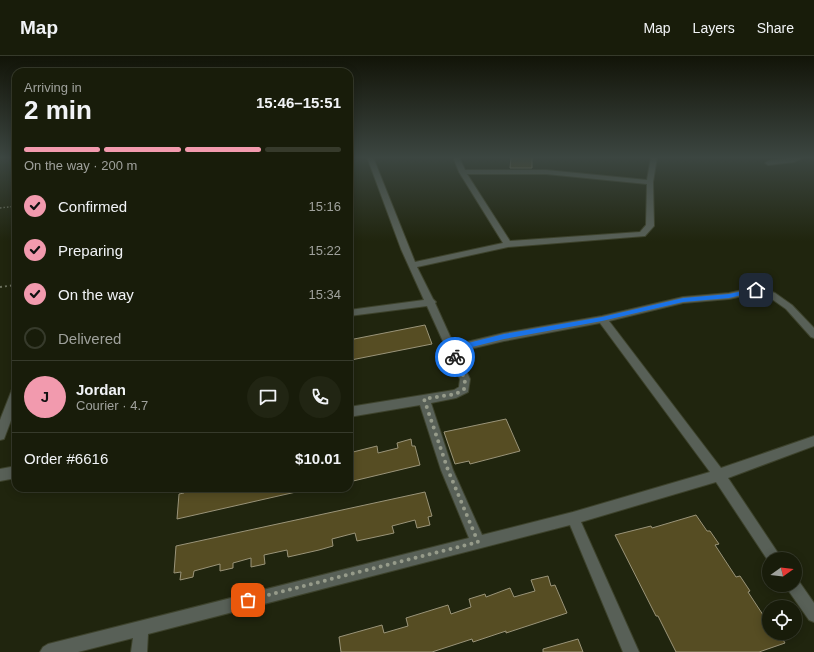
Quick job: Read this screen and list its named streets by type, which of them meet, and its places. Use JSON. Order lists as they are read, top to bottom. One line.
{"north":"right","page":{"header":"Map","nav":["Map","Layers","Share"],"heading":["2 min","Arriving in","15:46–15:51"],"panel":["Jordan","Courier · 4.7","Order #6616","$10.01"],"bar":"On the way · 200 m","list":[["Confirmed","15:16"],["Preparing","15:22"],["On the way","15:34"],"Delivered"],"round":"J"}}
